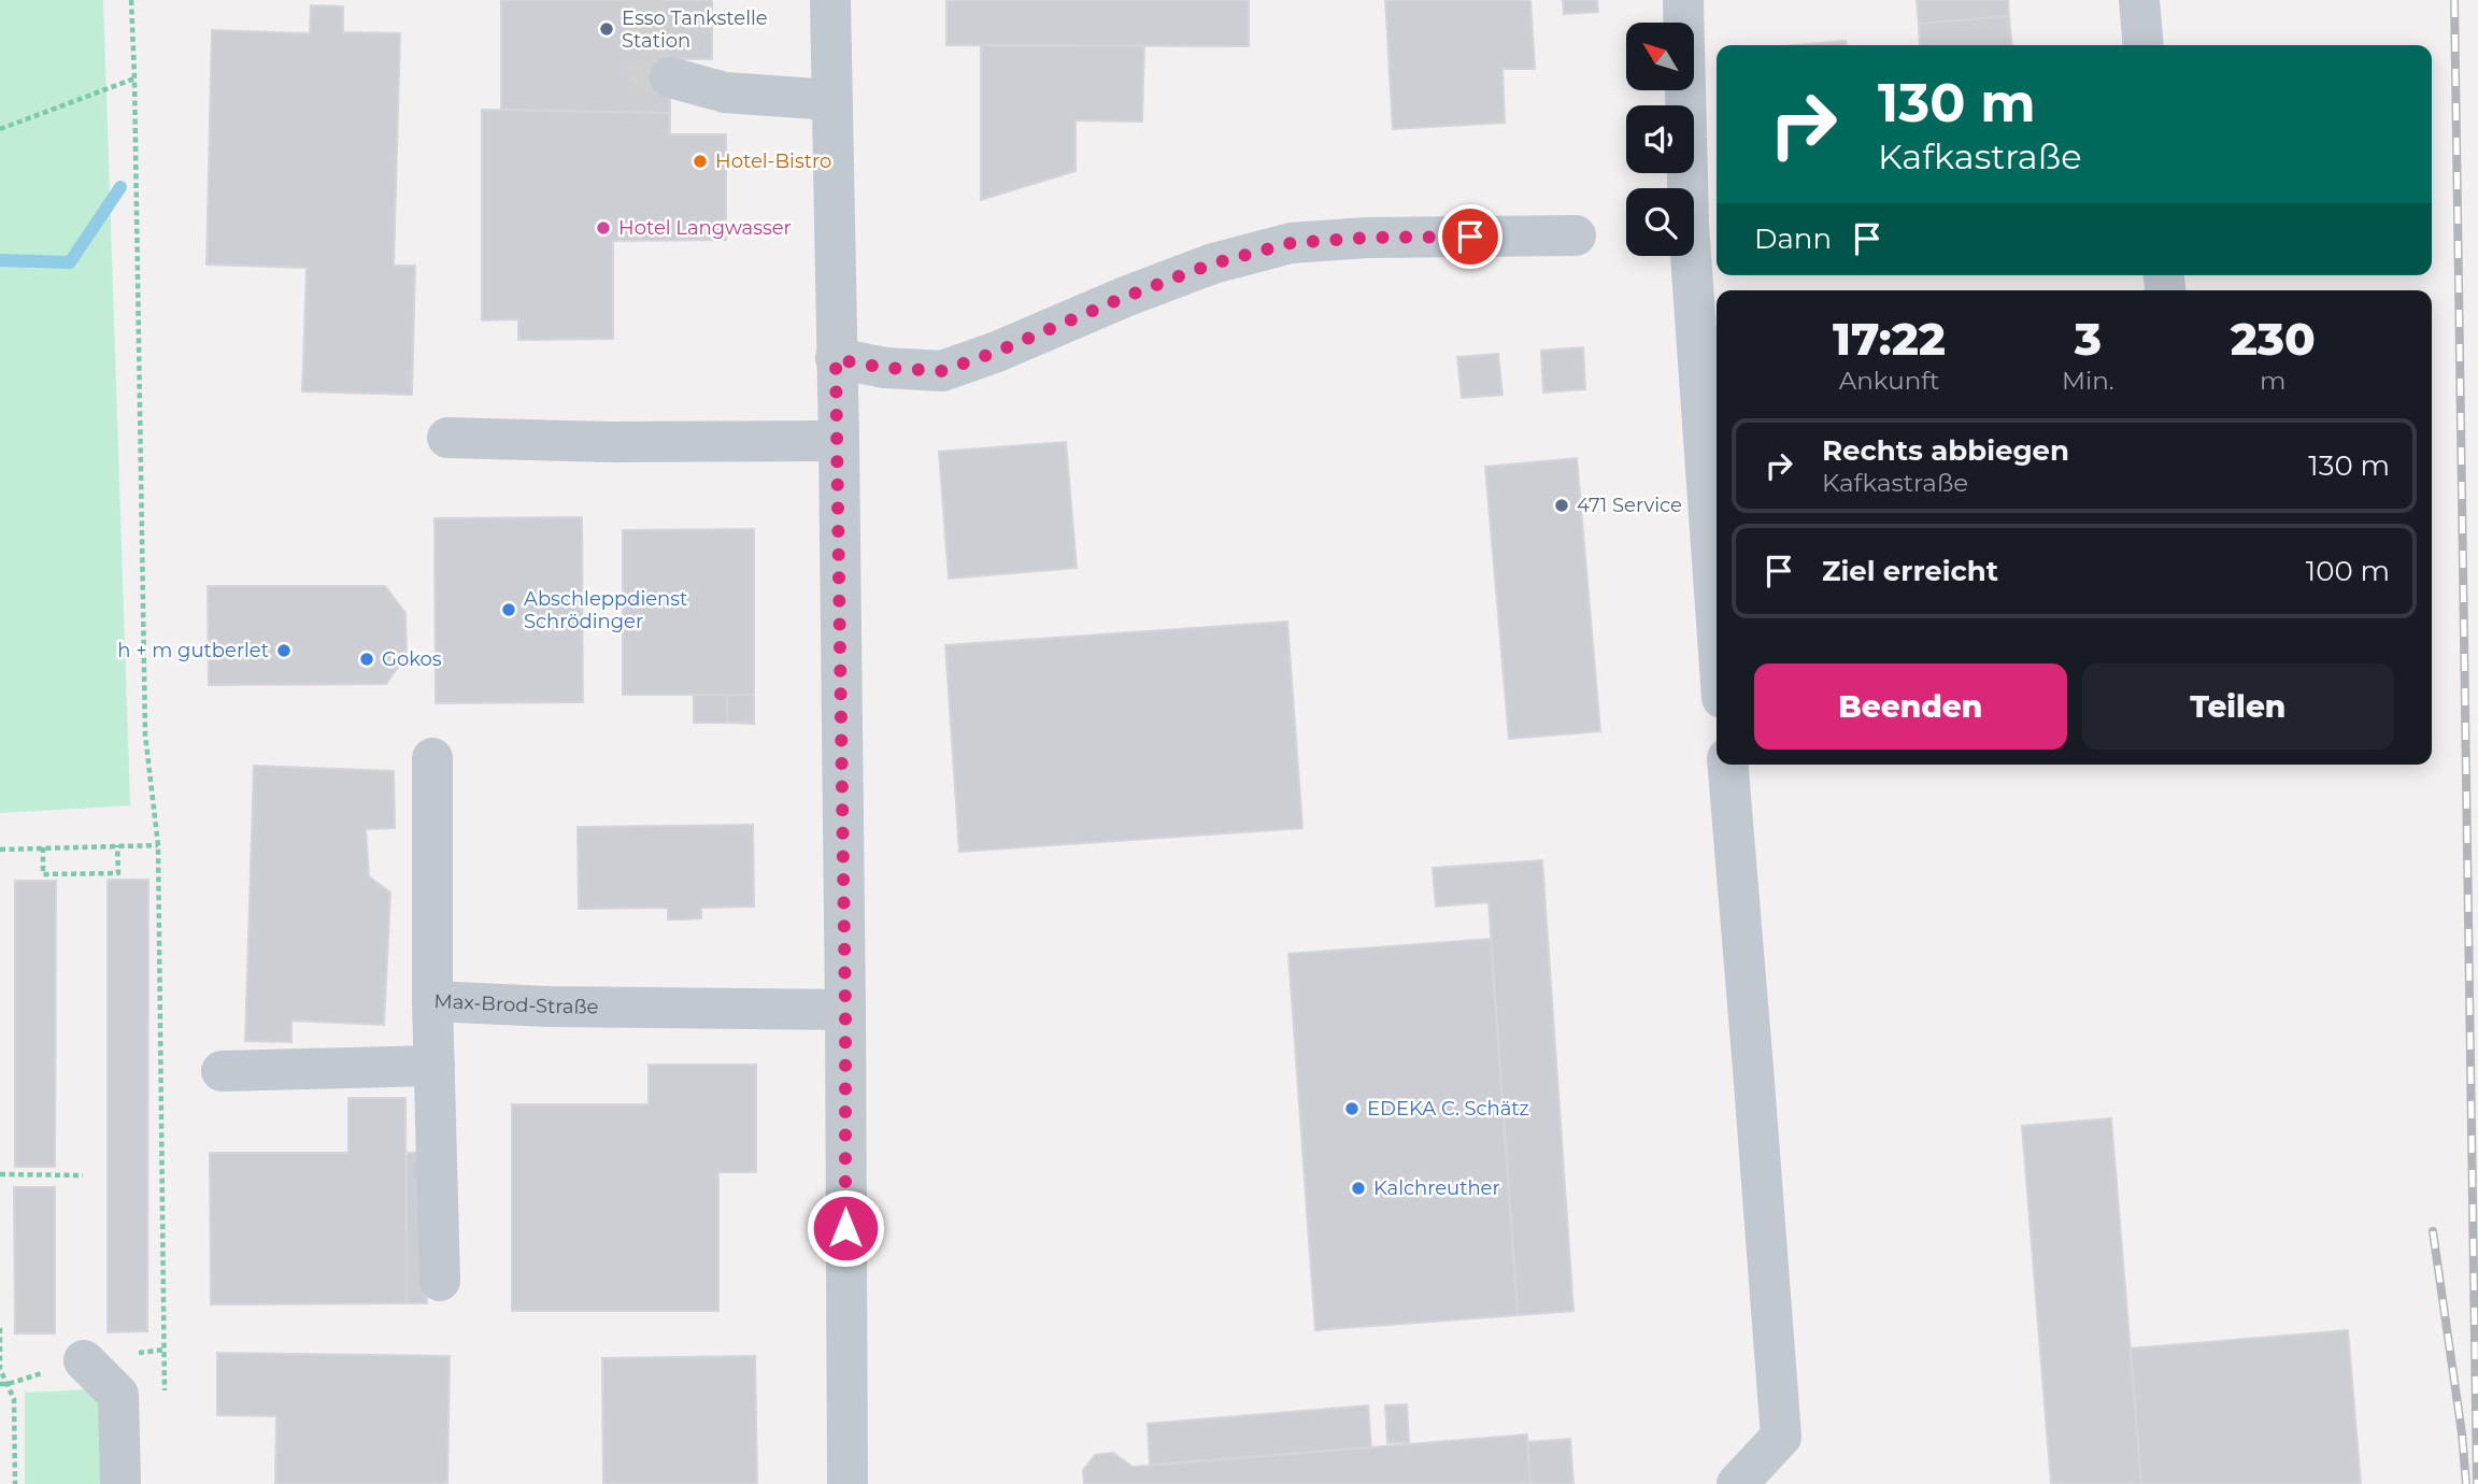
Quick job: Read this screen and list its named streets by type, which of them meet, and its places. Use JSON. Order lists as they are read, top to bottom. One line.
{"streets":{"street":["Max-Brod-Straße"]},"places":["Esso Tankstelle Station","Hotel-Bistro","Hotel Langwasser","471 Service","Abschleppdienst Schrödinger","h + m gutberlet","Gokos","EDEKA C. Schätz","Kalchreuther"],"north":"top left","page":{"turn":["130 m","Kafkastraße"],"then":"Dann","eta":["17:22","Ankunft","3","Min.","230","m"],"list":[{"name":"Rechts abbiegen","note":"Kafkastraße","value":"130 m"},{"name":"Ziel erreicht","value":"100 m"}],"buttons":["Beenden","Teilen"]}}
